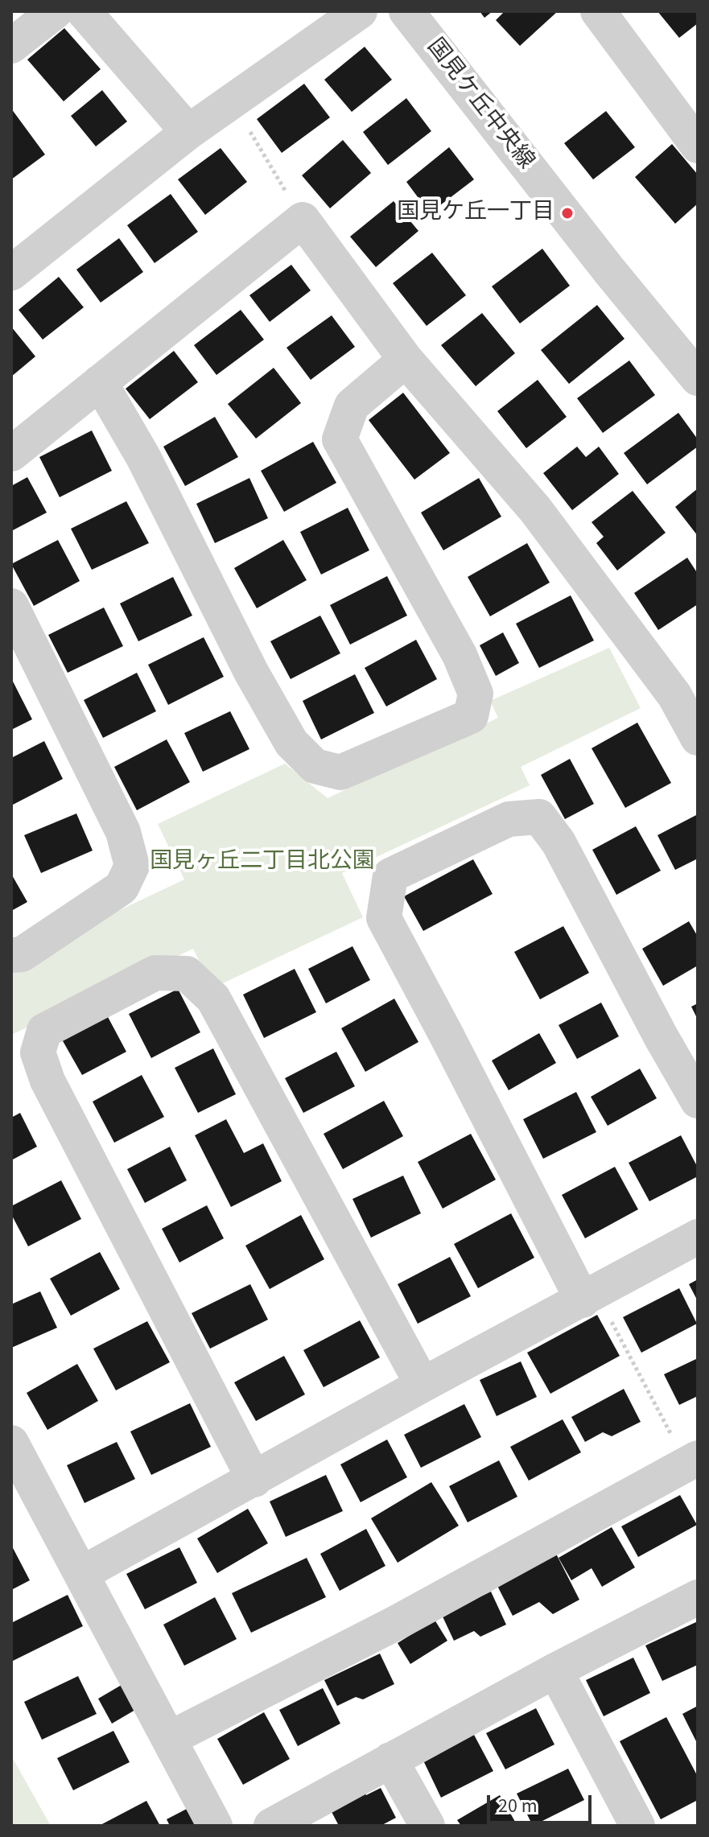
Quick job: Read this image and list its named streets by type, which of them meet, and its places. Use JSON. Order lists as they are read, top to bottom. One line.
{"streets":{"street":["国見ケ丘中央線"]},"parks":["国見ヶ丘二丁目北公園"],"places":["国見ケ丘一丁目"],"scale_bar":"20 m"}
